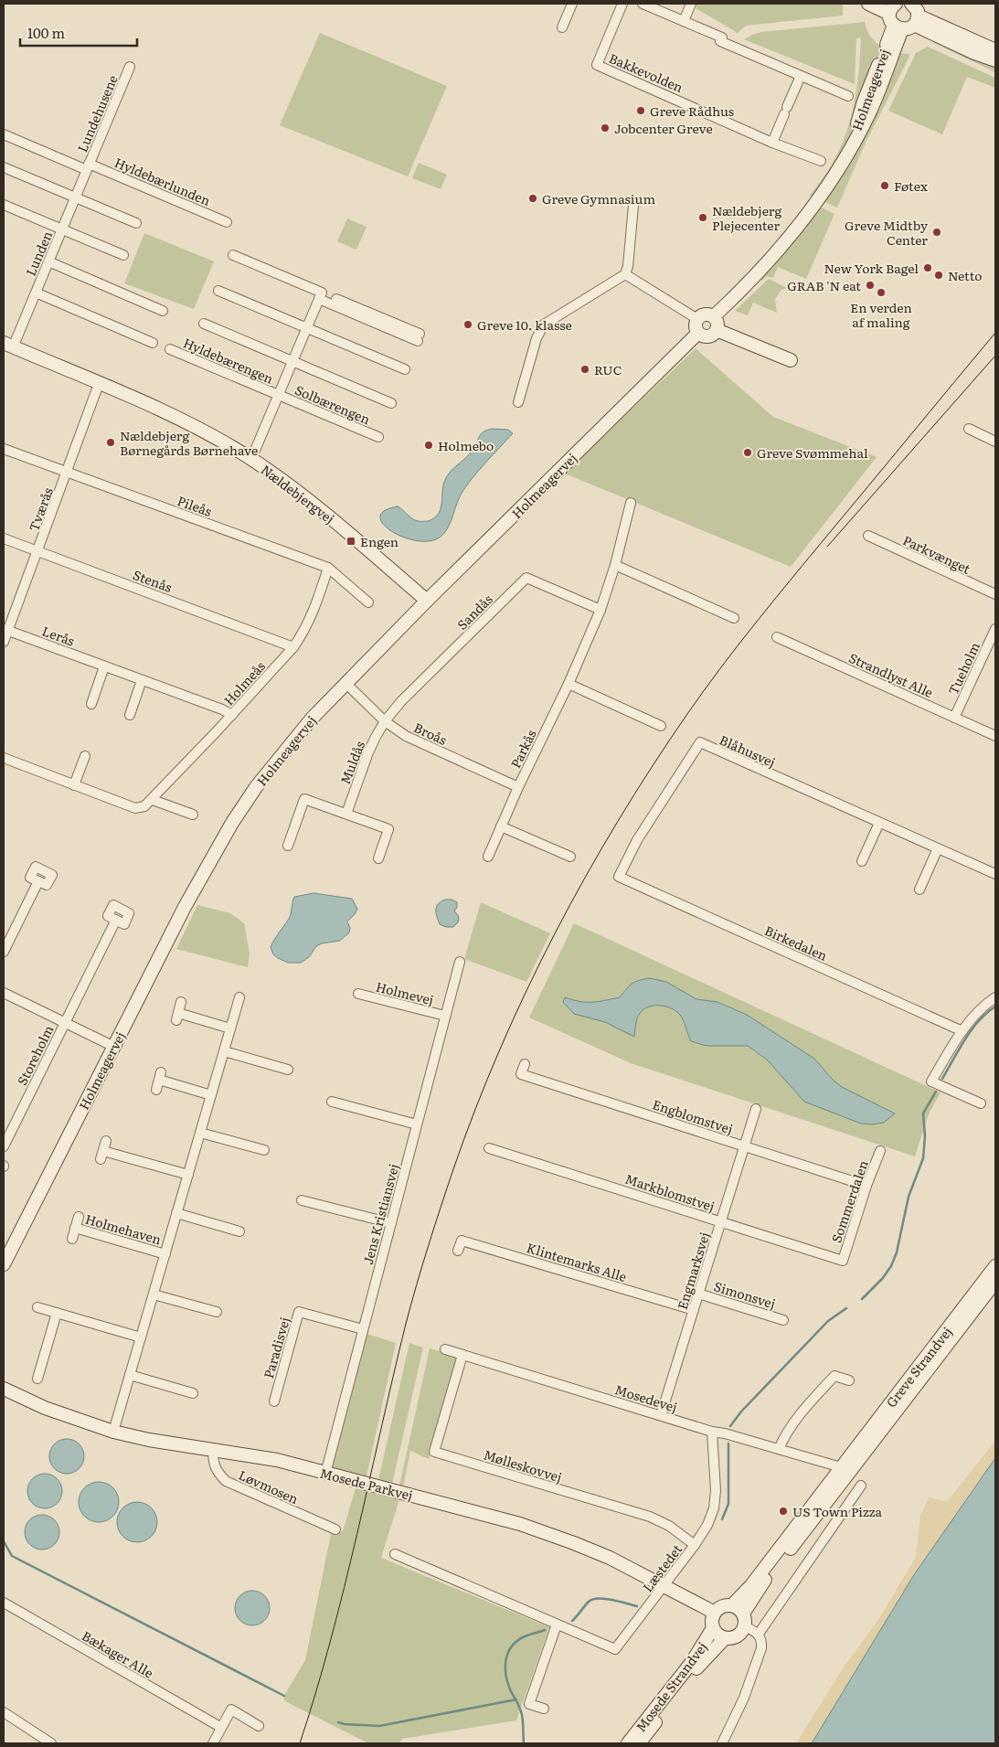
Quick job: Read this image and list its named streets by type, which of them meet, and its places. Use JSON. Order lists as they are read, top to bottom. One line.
{"streets":{"street":["Bakkevolden","Holmeagervej","Lundehusene","Hyldebærlunden","Lunden","Hyldebærengen","Solbærengen","Nældebjergvej","Pileås","Tværås","Parkvænget","Stenås","Sandås","Lerås","Tueholm","Strandlyst Alle","Holmeås","Broås","Parkås","Blåhusvej","Muldås","Birkedalen","Holmevej","Storeholm","Engblomstvej","Markblomstvej","Sommerdalen","Jens Kristiansvej","Holmehaven","Klintemarks Alle","Engmarksvej","Simonsvej","Paradisvej","Greve Strandvej","Mosedevej","Mølleskovvej","Mosede Parkvej","Løvmosen","Læstedet","Bækager Alle","Mosede Strandvej"]},"crossings":[["Holmeagervej","Nældebjergvej"],["Holmeagervej","Broås"],["Holmeagervej","Storeholm"],["Lundehusene","Hyldebærlunden"],["Lundehusene","Lunden"],["Hyldebærlunden","Lunden"],["Lunden","Nældebjergvej"],["Hyldebærengen","Solbærengen"],["Nældebjergvej","Tværås"],["Pileås","Tværås"],["Pileås","Holmeås"],["Tværås","Stenås"],["Tværås","Lerås"],["Stenås","Holmeås"],["Sandås","Broås"],["Sandås","Parkås"],["Sandås","Muldås"],["Lerås","Holmeås"],["Tueholm","Strandlyst Alle"],["Broås","Parkås"],["Broås","Muldås"],["Blåhusvej","Birkedalen"],["Holmevej","Jens Kristiansvej"],["Engblomstvej","Sommerdalen"],["Engblomstvej","Engmarksvej"],["Markblomstvej","Sommerdalen"],["Markblomstvej","Engmarksvej"],["Jens Kristiansvej","Paradisvej"],["Jens Kristiansvej","Mosede Parkvej"],["Holmehaven","Mosede Parkvej"],["Klintemarks Alle","Engmarksvej"],["Engmarksvej","Simonsvej"],["Engmarksvej","Mosedevej"],["Greve Strandvej","Mosedevej"],["Mosedevej","Mølleskovvej"],["Mosedevej","Læstedet"],["Mølleskovvej","Læstedet"],["Mosede Parkvej","Løvmosen"],["Mosede Parkvej","Læstedet"],["Mosede Parkvej","Mosede Strandvej"]],"places":{"other":["Greve Rådhus","Jobcenter Greve","Føtex","Greve Gymnasium","Nældebjerg Plejecenter","Greve Midtby Center","New York Bagel","Netto","GRAB 'N eat","En verden af maling","Greve 10. klasse","RUC","Nældebjerg Børnegårds Børnehave","Holmebo","Greve Svømmehal","US Town Pizza"],"transit":["Engen"]},"scale_bar":"100 m"}
